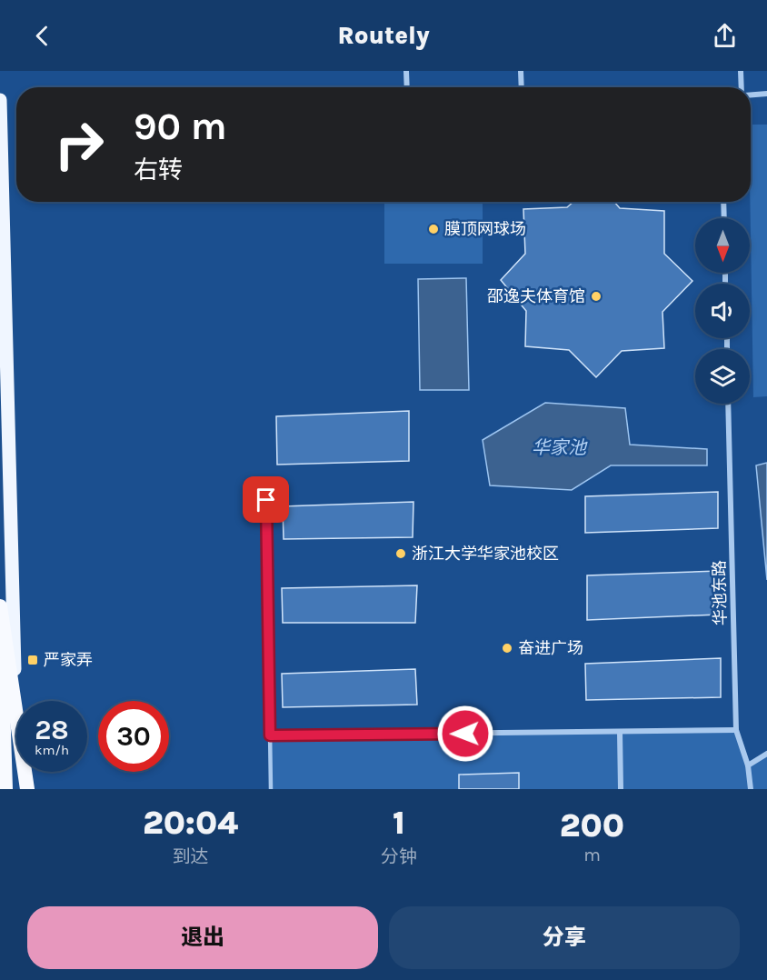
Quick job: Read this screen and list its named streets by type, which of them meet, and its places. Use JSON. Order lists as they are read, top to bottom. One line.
{"streets":{"street":["华池东路"]},"water":["华家池"],"places":{"other":["膜顶网球场","邵逸夫体育馆","浙江大学华家池校区","奋进广场"],"transit":["严家弄"]},"north":"bottom","page":{"header":"Routely","turn":["90 m","右转"],"speed":"28 km/h","limit":"30","eta":["20:04","到达","1","分钟","200","m"],"buttons":["退出","分享"]}}
